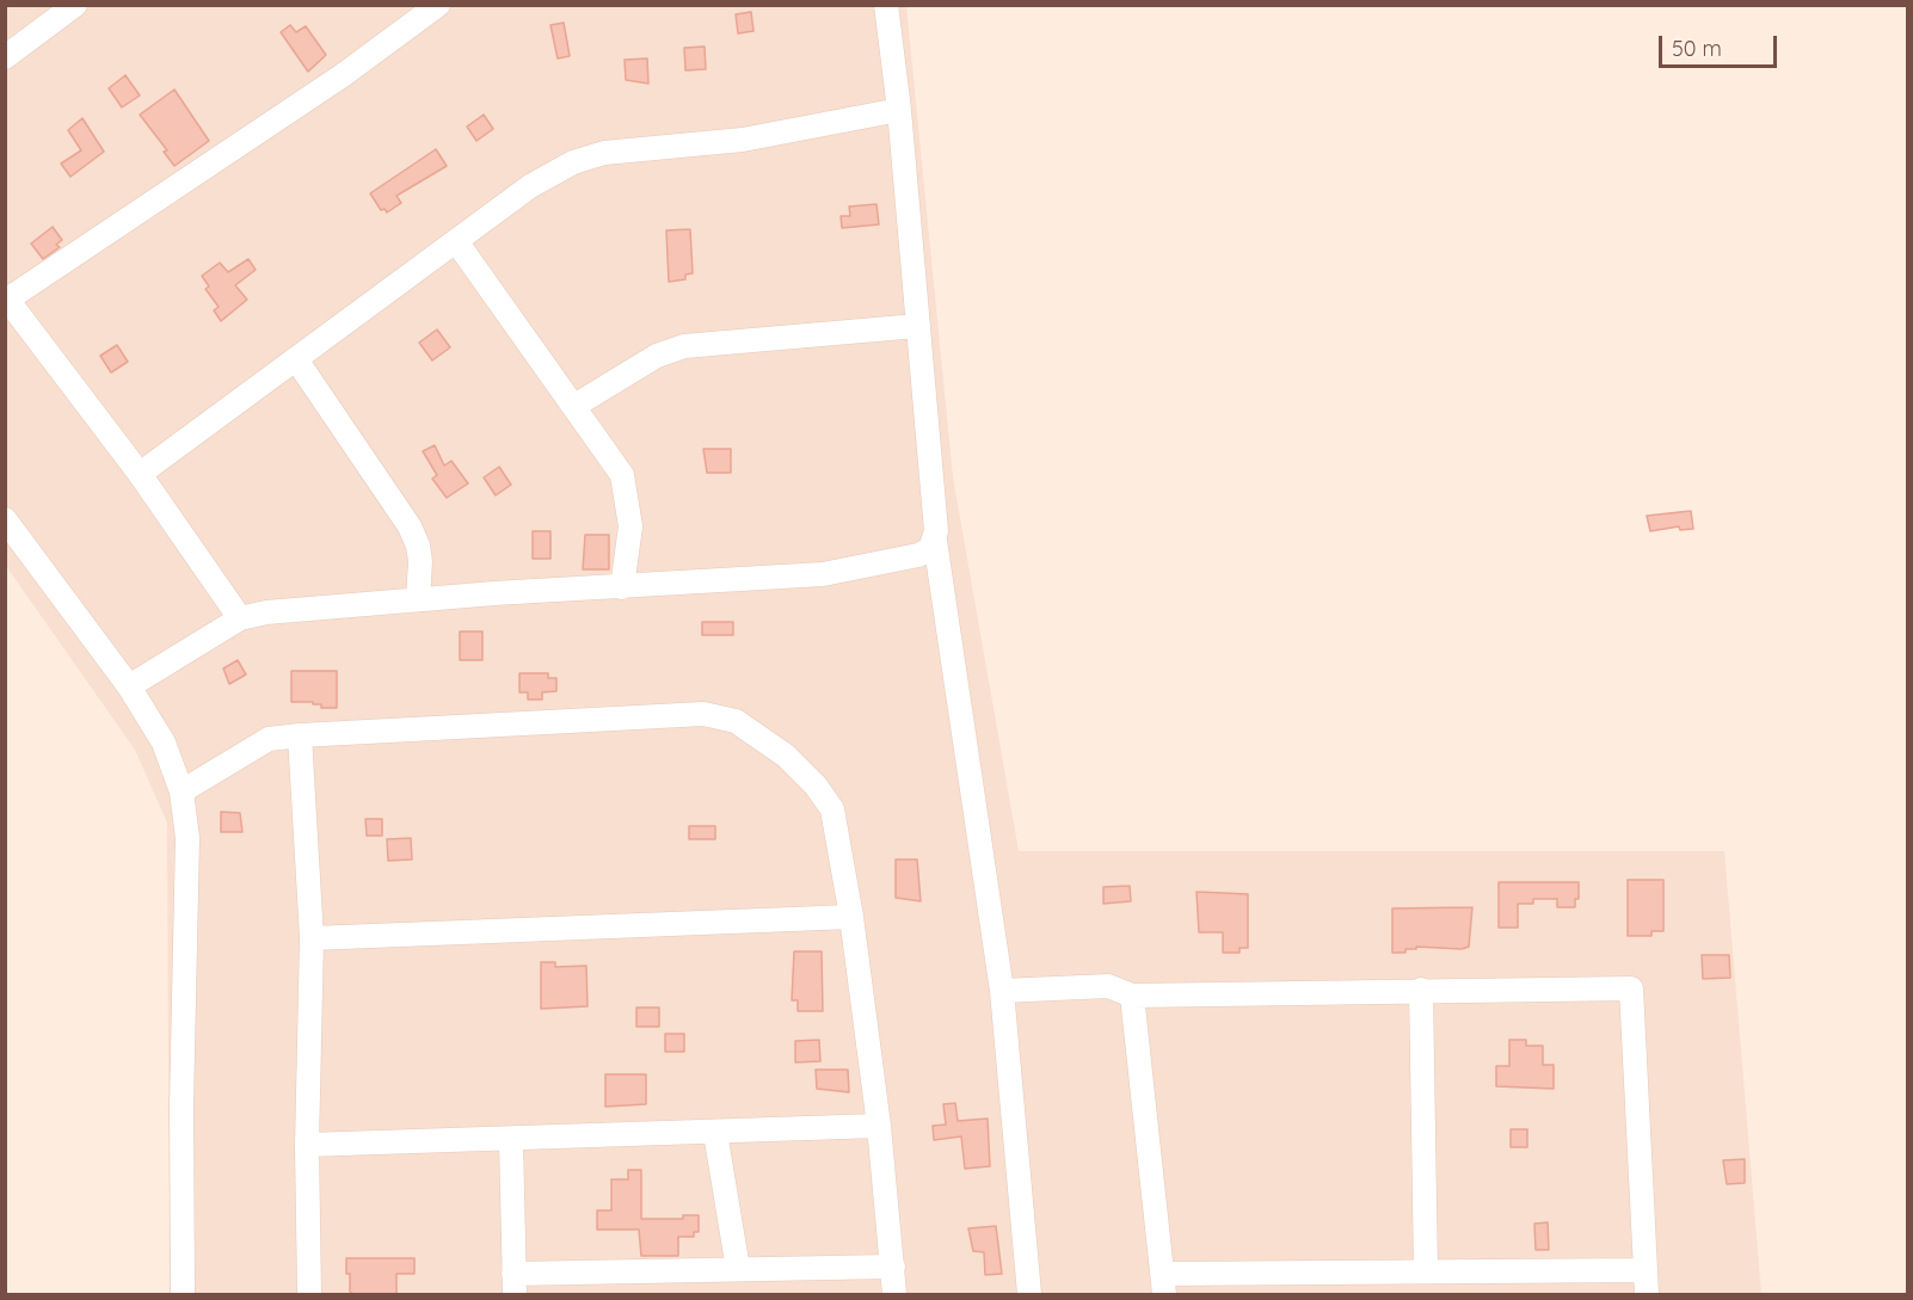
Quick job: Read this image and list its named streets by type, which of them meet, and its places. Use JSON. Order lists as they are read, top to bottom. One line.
{"scale_bar":"50 m"}
